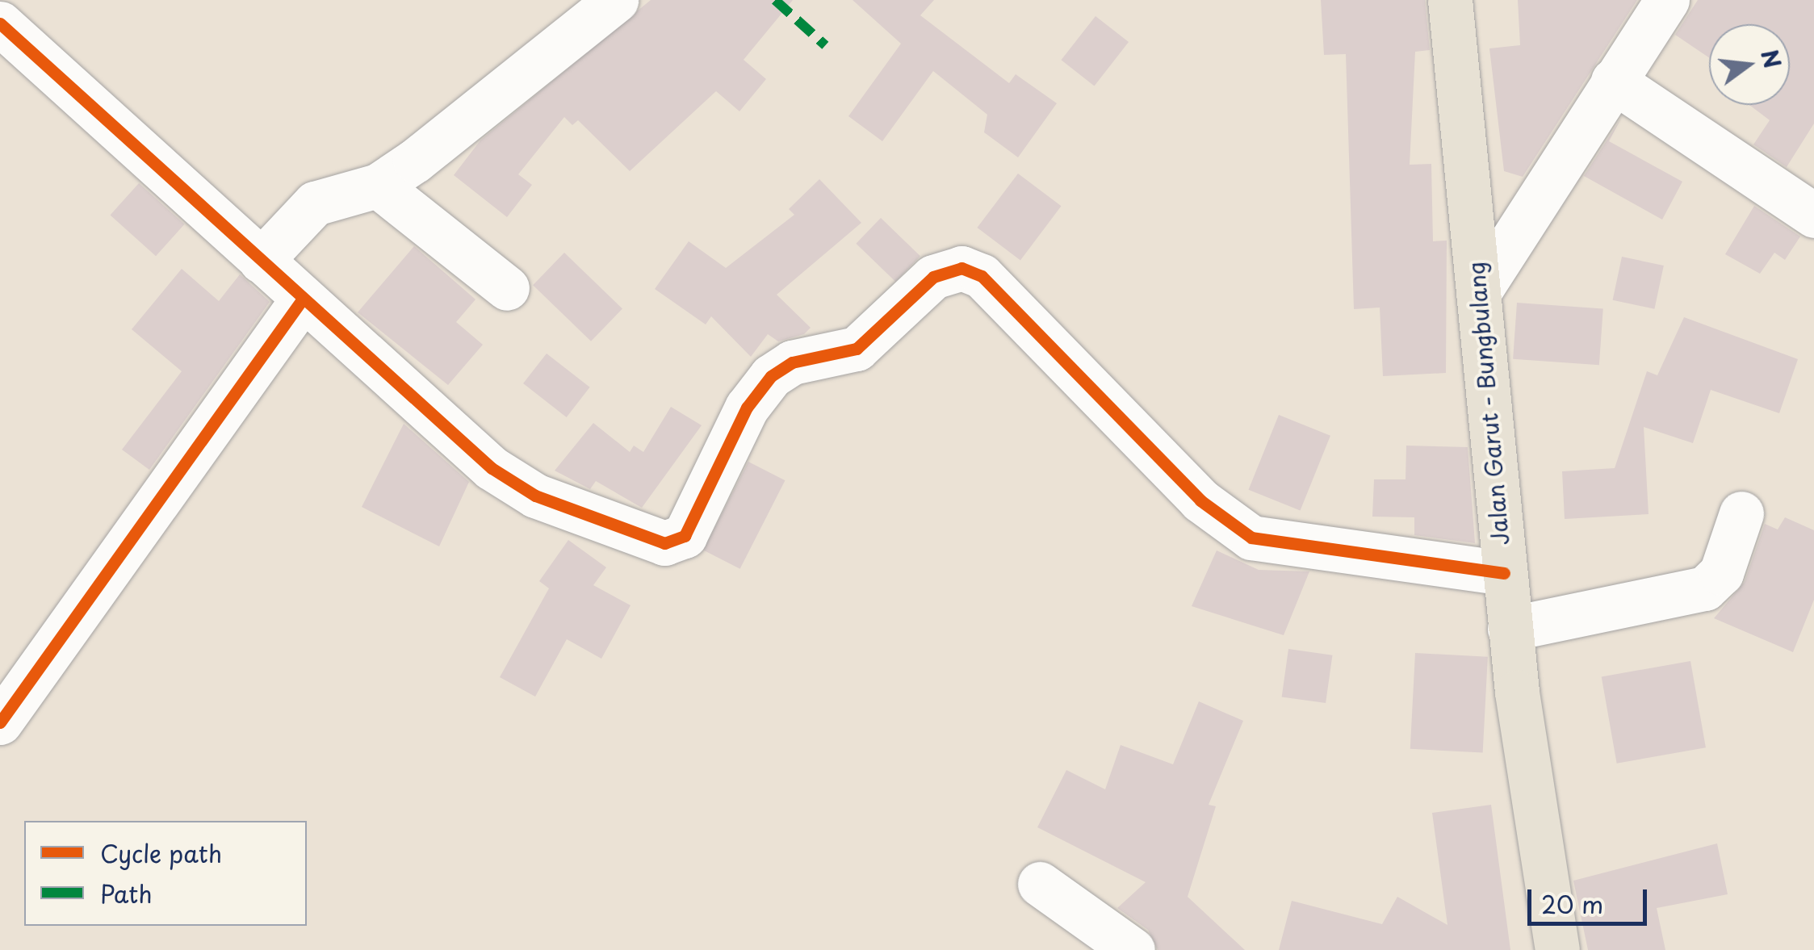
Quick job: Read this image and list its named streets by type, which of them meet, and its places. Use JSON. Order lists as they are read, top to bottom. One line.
{"streets":{"main road":["Jalan Garut - Bungbulang"]},"legend":["Cycle path","Path"],"scale_bar":"20 m","north":"right"}
